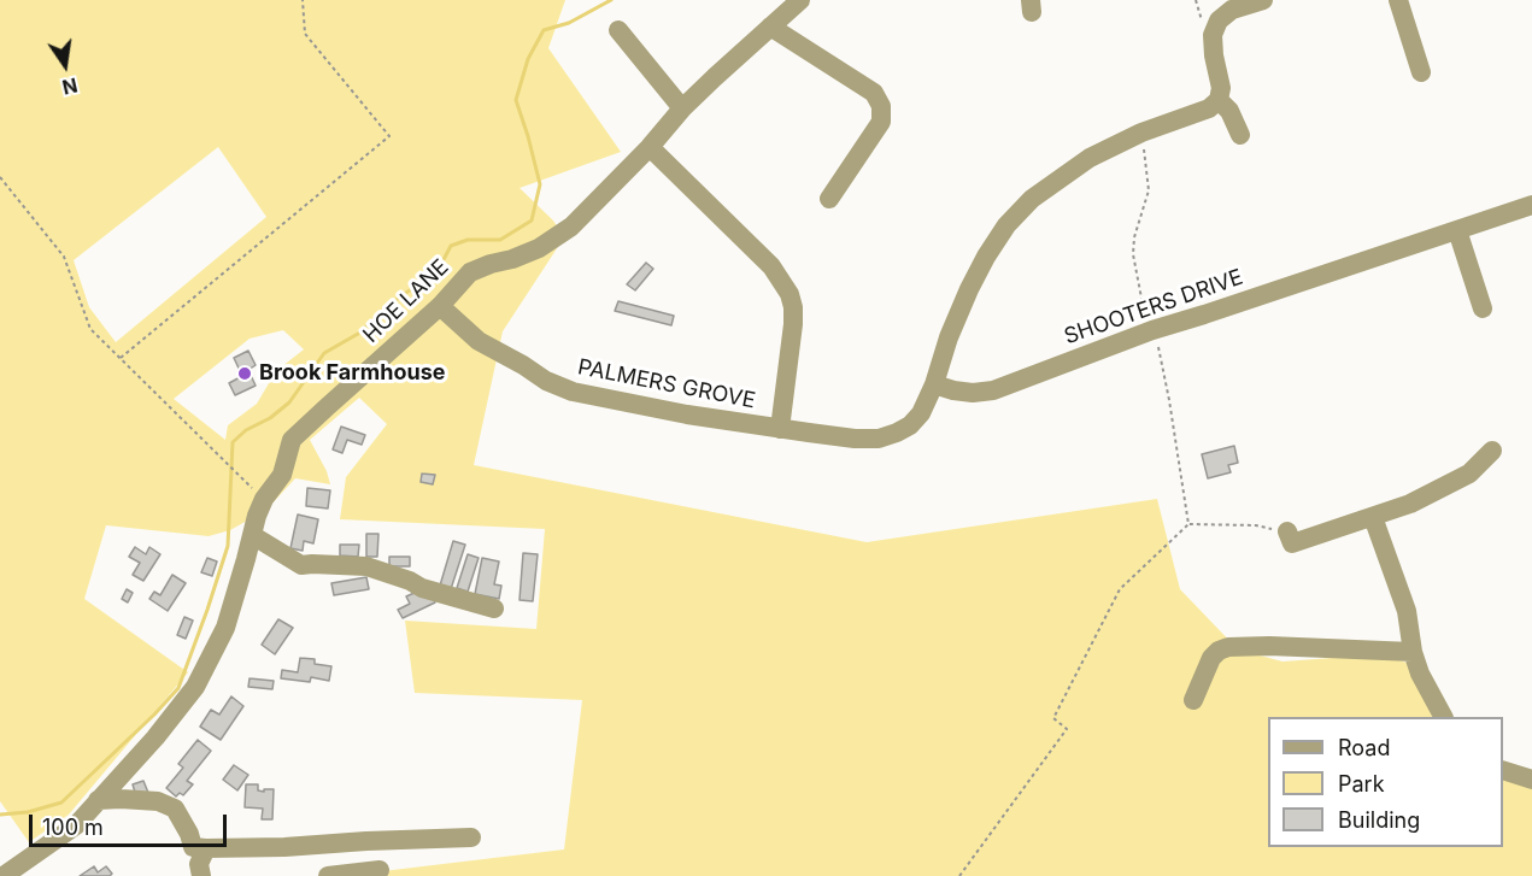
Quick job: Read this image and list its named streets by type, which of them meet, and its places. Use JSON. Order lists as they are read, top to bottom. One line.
{"streets":{"street":["HOE LANE","SHOOTERS DRIVE","PALMERS GROVE"]},"crossings":[["HOE LANE","PALMERS GROVE"],["SHOOTERS DRIVE","PALMERS GROVE"]],"places":["Brook Farmhouse"],"legend":["Road","Park","Building"],"scale_bar":"100 m","north":"bottom"}
